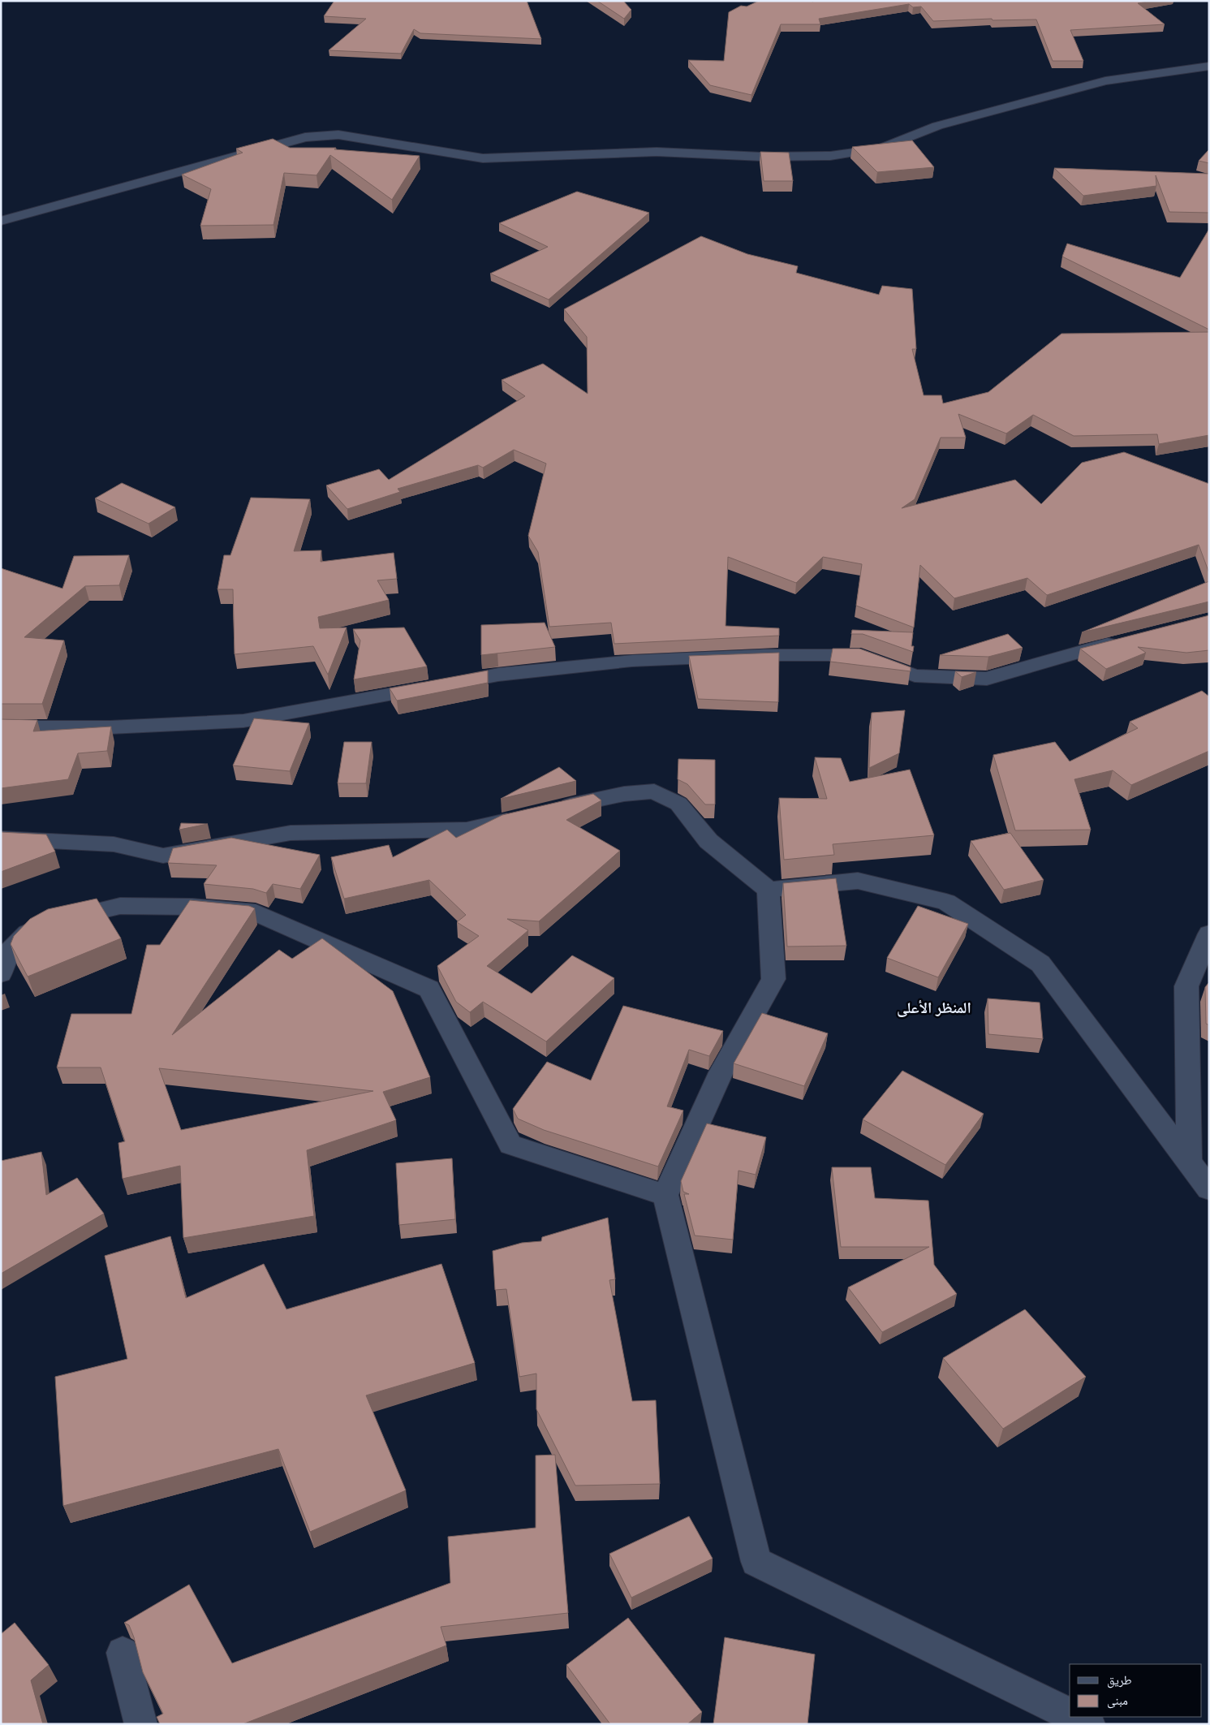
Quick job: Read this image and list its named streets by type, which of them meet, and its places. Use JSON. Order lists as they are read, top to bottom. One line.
{"districts":["المنظر الأعلى"],"legend":["طريق","مبنى"]}
